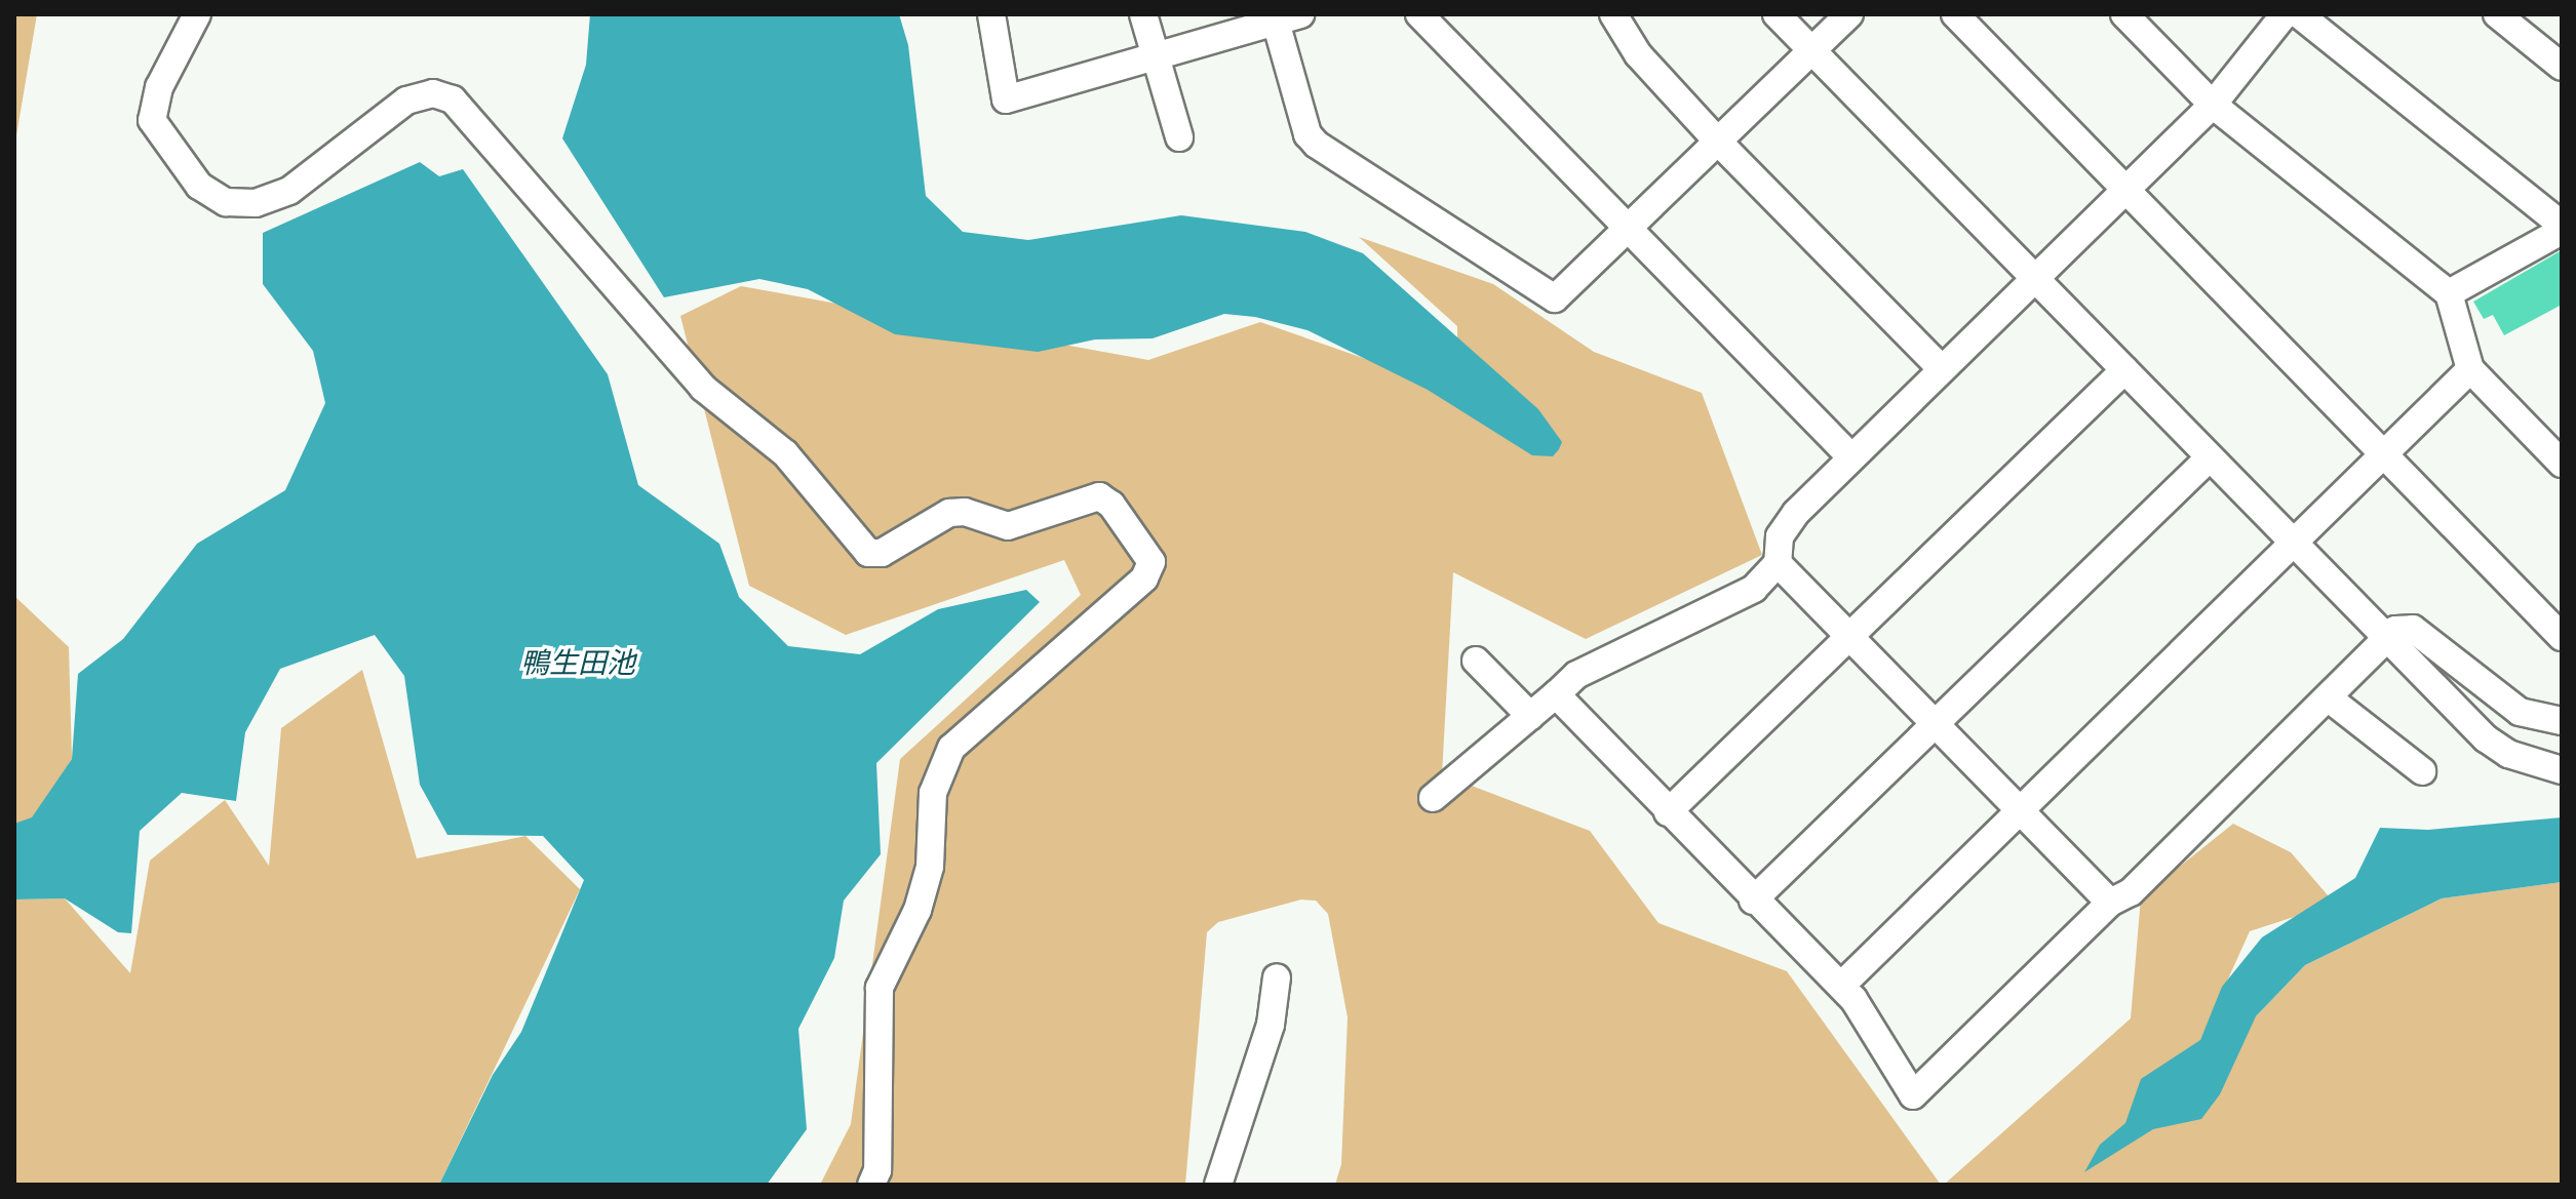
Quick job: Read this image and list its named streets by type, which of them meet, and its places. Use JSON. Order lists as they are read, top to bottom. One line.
{"water":["鴨生田池"]}
